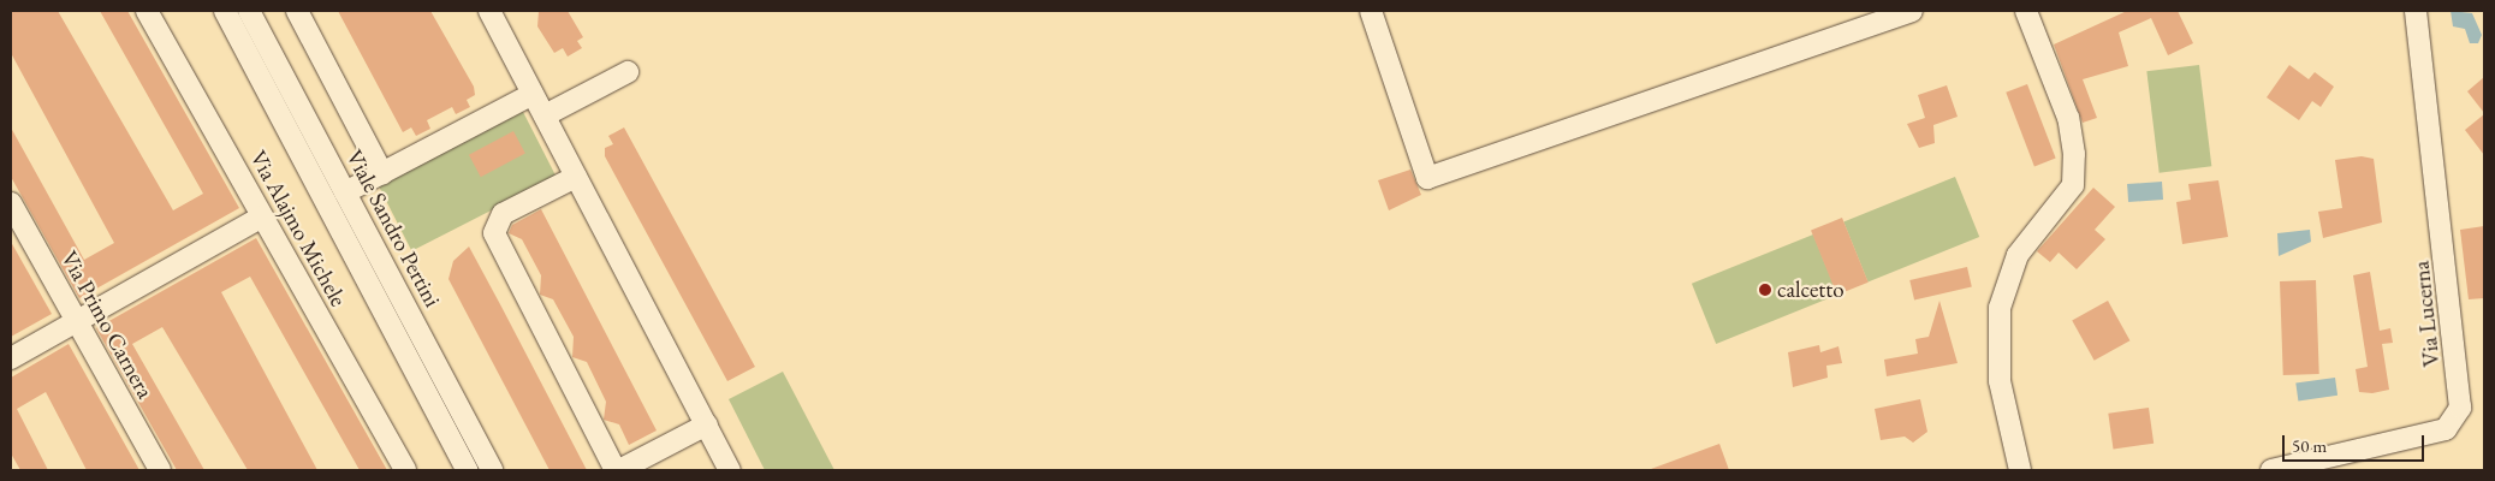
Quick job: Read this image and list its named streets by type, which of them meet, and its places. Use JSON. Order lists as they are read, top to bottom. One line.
{"streets":{"street":["Via Alajmo Michele","Viale Sandro Pertini","Via Lucerna","Via Primo Carnera"]},"places":["calcetto"],"scale_bar":"50 m"}
